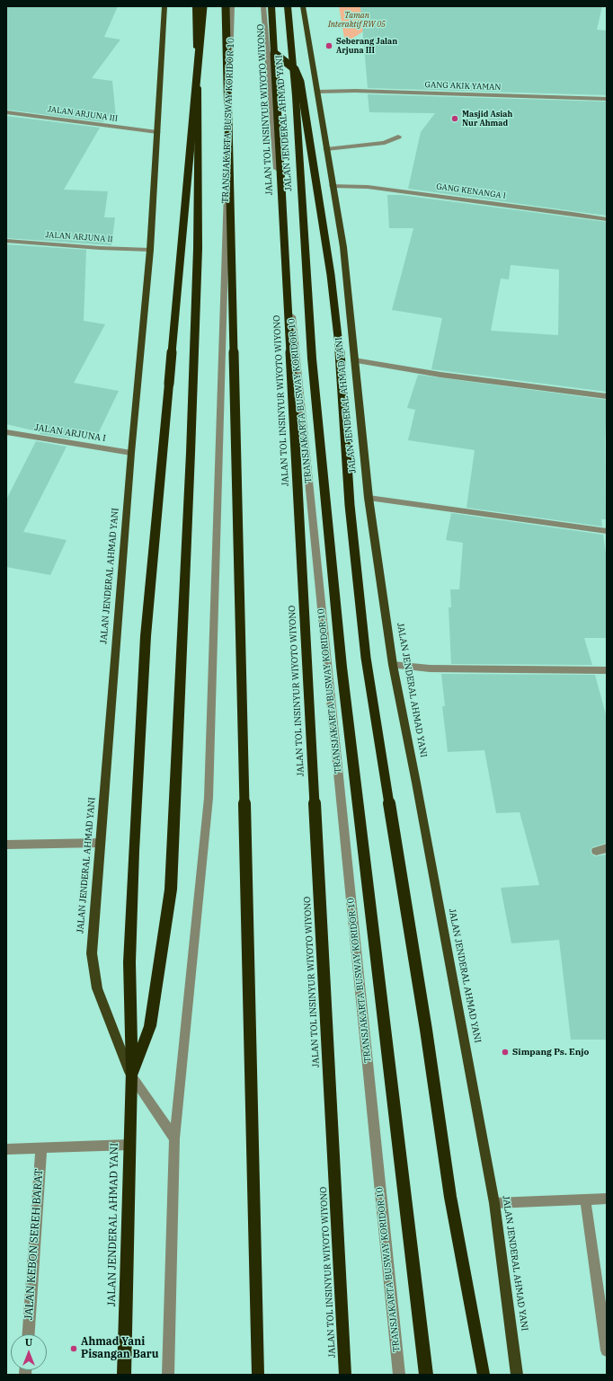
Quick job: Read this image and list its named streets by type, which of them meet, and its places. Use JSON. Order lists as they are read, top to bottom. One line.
{"streets":{"highway":["JALAN TOL INSINYUR WIYOTO WIYONO","JALAN JENDERAL AHMAD YANI"],"street":["GANG AKIK YAMAN","JALAN ARJUNA III","TRANSJAKARTA BUSWAY KORIDOR 10","GANG KENANGA I","JALAN ARJUNA II","JALAN ARJUNA I","JALAN KEBON SEREH BARAT"]},"crossings":[["GANG AKIK YAMAN","JALAN JENDERAL AHMAD YANI"],["JALAN ARJUNA III","JALAN JENDERAL AHMAD YANI"],["JALAN JENDERAL AHMAD YANI","GANG KENANGA I"],["JALAN JENDERAL AHMAD YANI","JALAN ARJUNA II"],["JALAN JENDERAL AHMAD YANI","JALAN ARJUNA I"]],"parks":["Taman Interaktif RW 05"],"places":["Seberang Jalan Arjuna III","Masjid Asiah Nur Ahmad","Simpang Ps. Enjo","Ahmad Yani Pisangan Baru"],"north":"top"}
